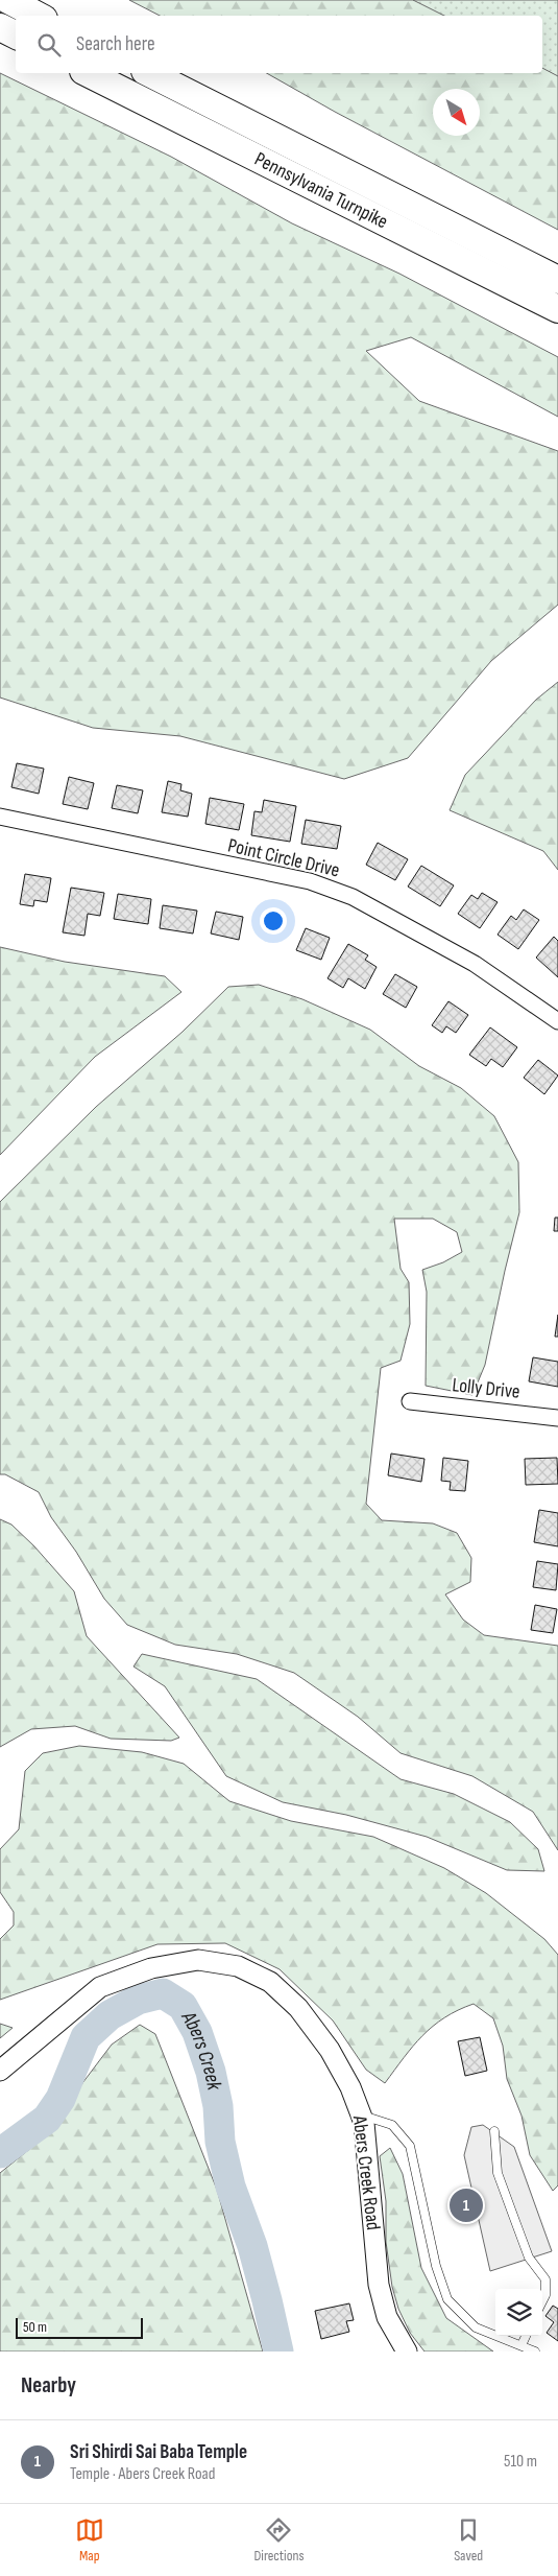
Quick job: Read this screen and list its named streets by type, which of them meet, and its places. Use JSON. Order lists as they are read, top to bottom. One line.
{"streets":{"highway":["Pennsylvania Turnpike"],"street":["Point Circle Drive","Lolly Drive","Abers Creek Road"]},"water":["Abers Creek"],"scale_bar":"50 m","north":"bottom right","page":{"search":"Search here","pins":"1","scale":"50 m","heading":"Nearby","list":[{"mark":"1","name":"Sri Shirdi Sai Baba Temple","note":"Temple · Abers Creek Road","value":"510 m"}],"nav":["Map","Directions","Saved"]}}
